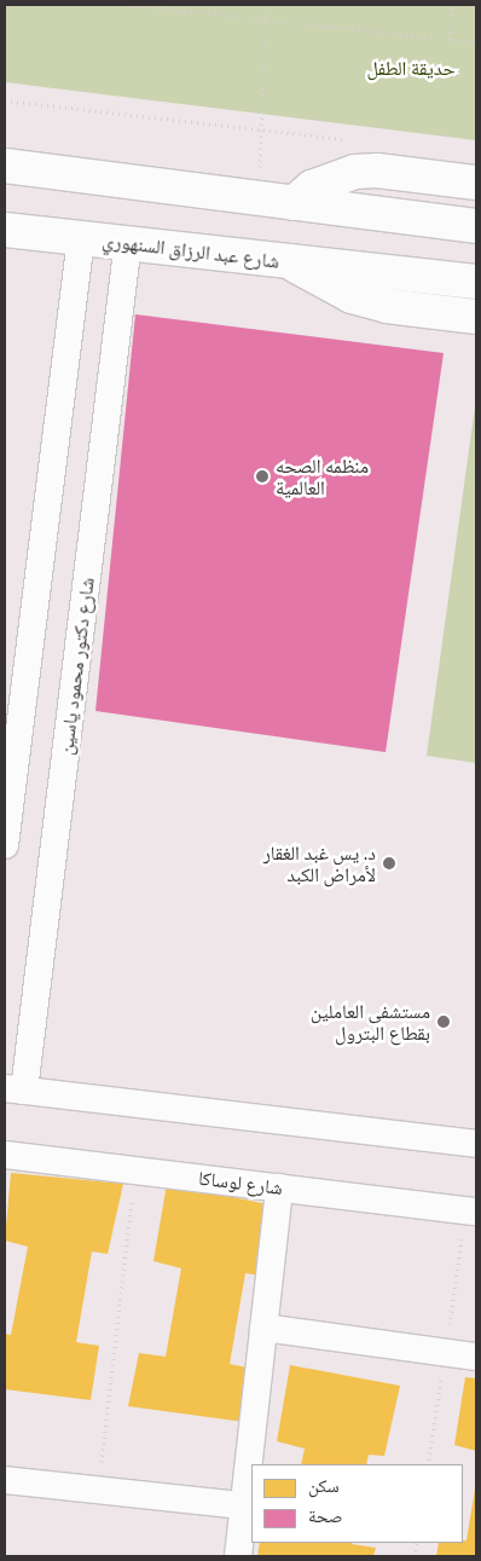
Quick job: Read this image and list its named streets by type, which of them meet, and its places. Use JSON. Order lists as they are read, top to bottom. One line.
{"streets":{"street":["شارع عبد الرزاق السنهوري","شارع دكتور محمود ياسين","شارع لوساكا"]},"crossings":[["شارع عبد الرزاق السنهوري","شارع دكتور محمود ياسين"]],"parks":["حديقة الطفل"],"places":["منظمه الصحه العالمية","د. يس غبد الغقار لأمراض الكبد","مستشفى العاملين بقطاع البترول"],"legend":["سكن","صحة"]}
